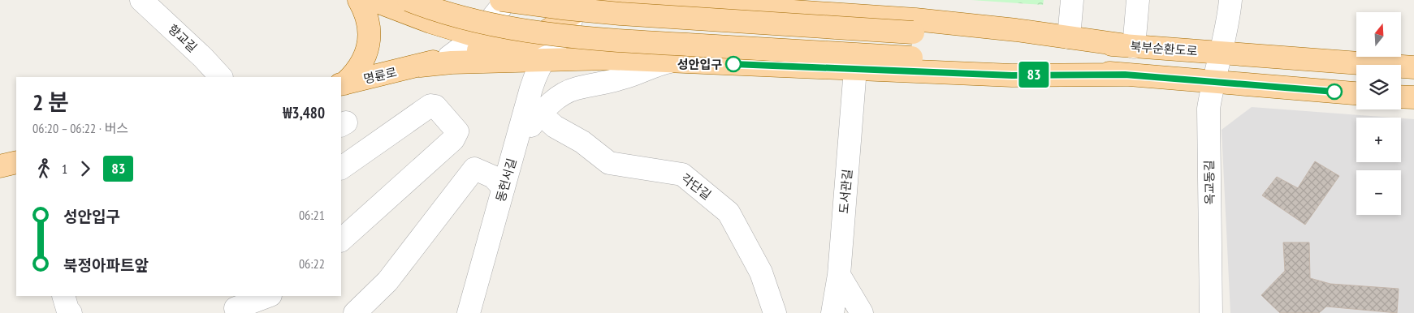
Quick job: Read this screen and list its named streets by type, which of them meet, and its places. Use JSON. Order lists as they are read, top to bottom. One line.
{"streets":{"main road":["북부순환도로","명륜로"],"street":["향교길","동헌서길","옥교동길","각단길","도서관길"]},"crossings":[["북부순환도로","옥교동길"]],"places":["성안입구"],"lines":["bus line 83"],"north":"top","page":{"on_map":"83","map_buttons":["+","−"],"heading":["2 분","06:20 – 06:22 · 버스","₩3,480"],"legs":["1","83"],"list":[{"name":"성안입구","value":"06:21"},{"name":"북정아파트앞","value":"06:22"}]}}
